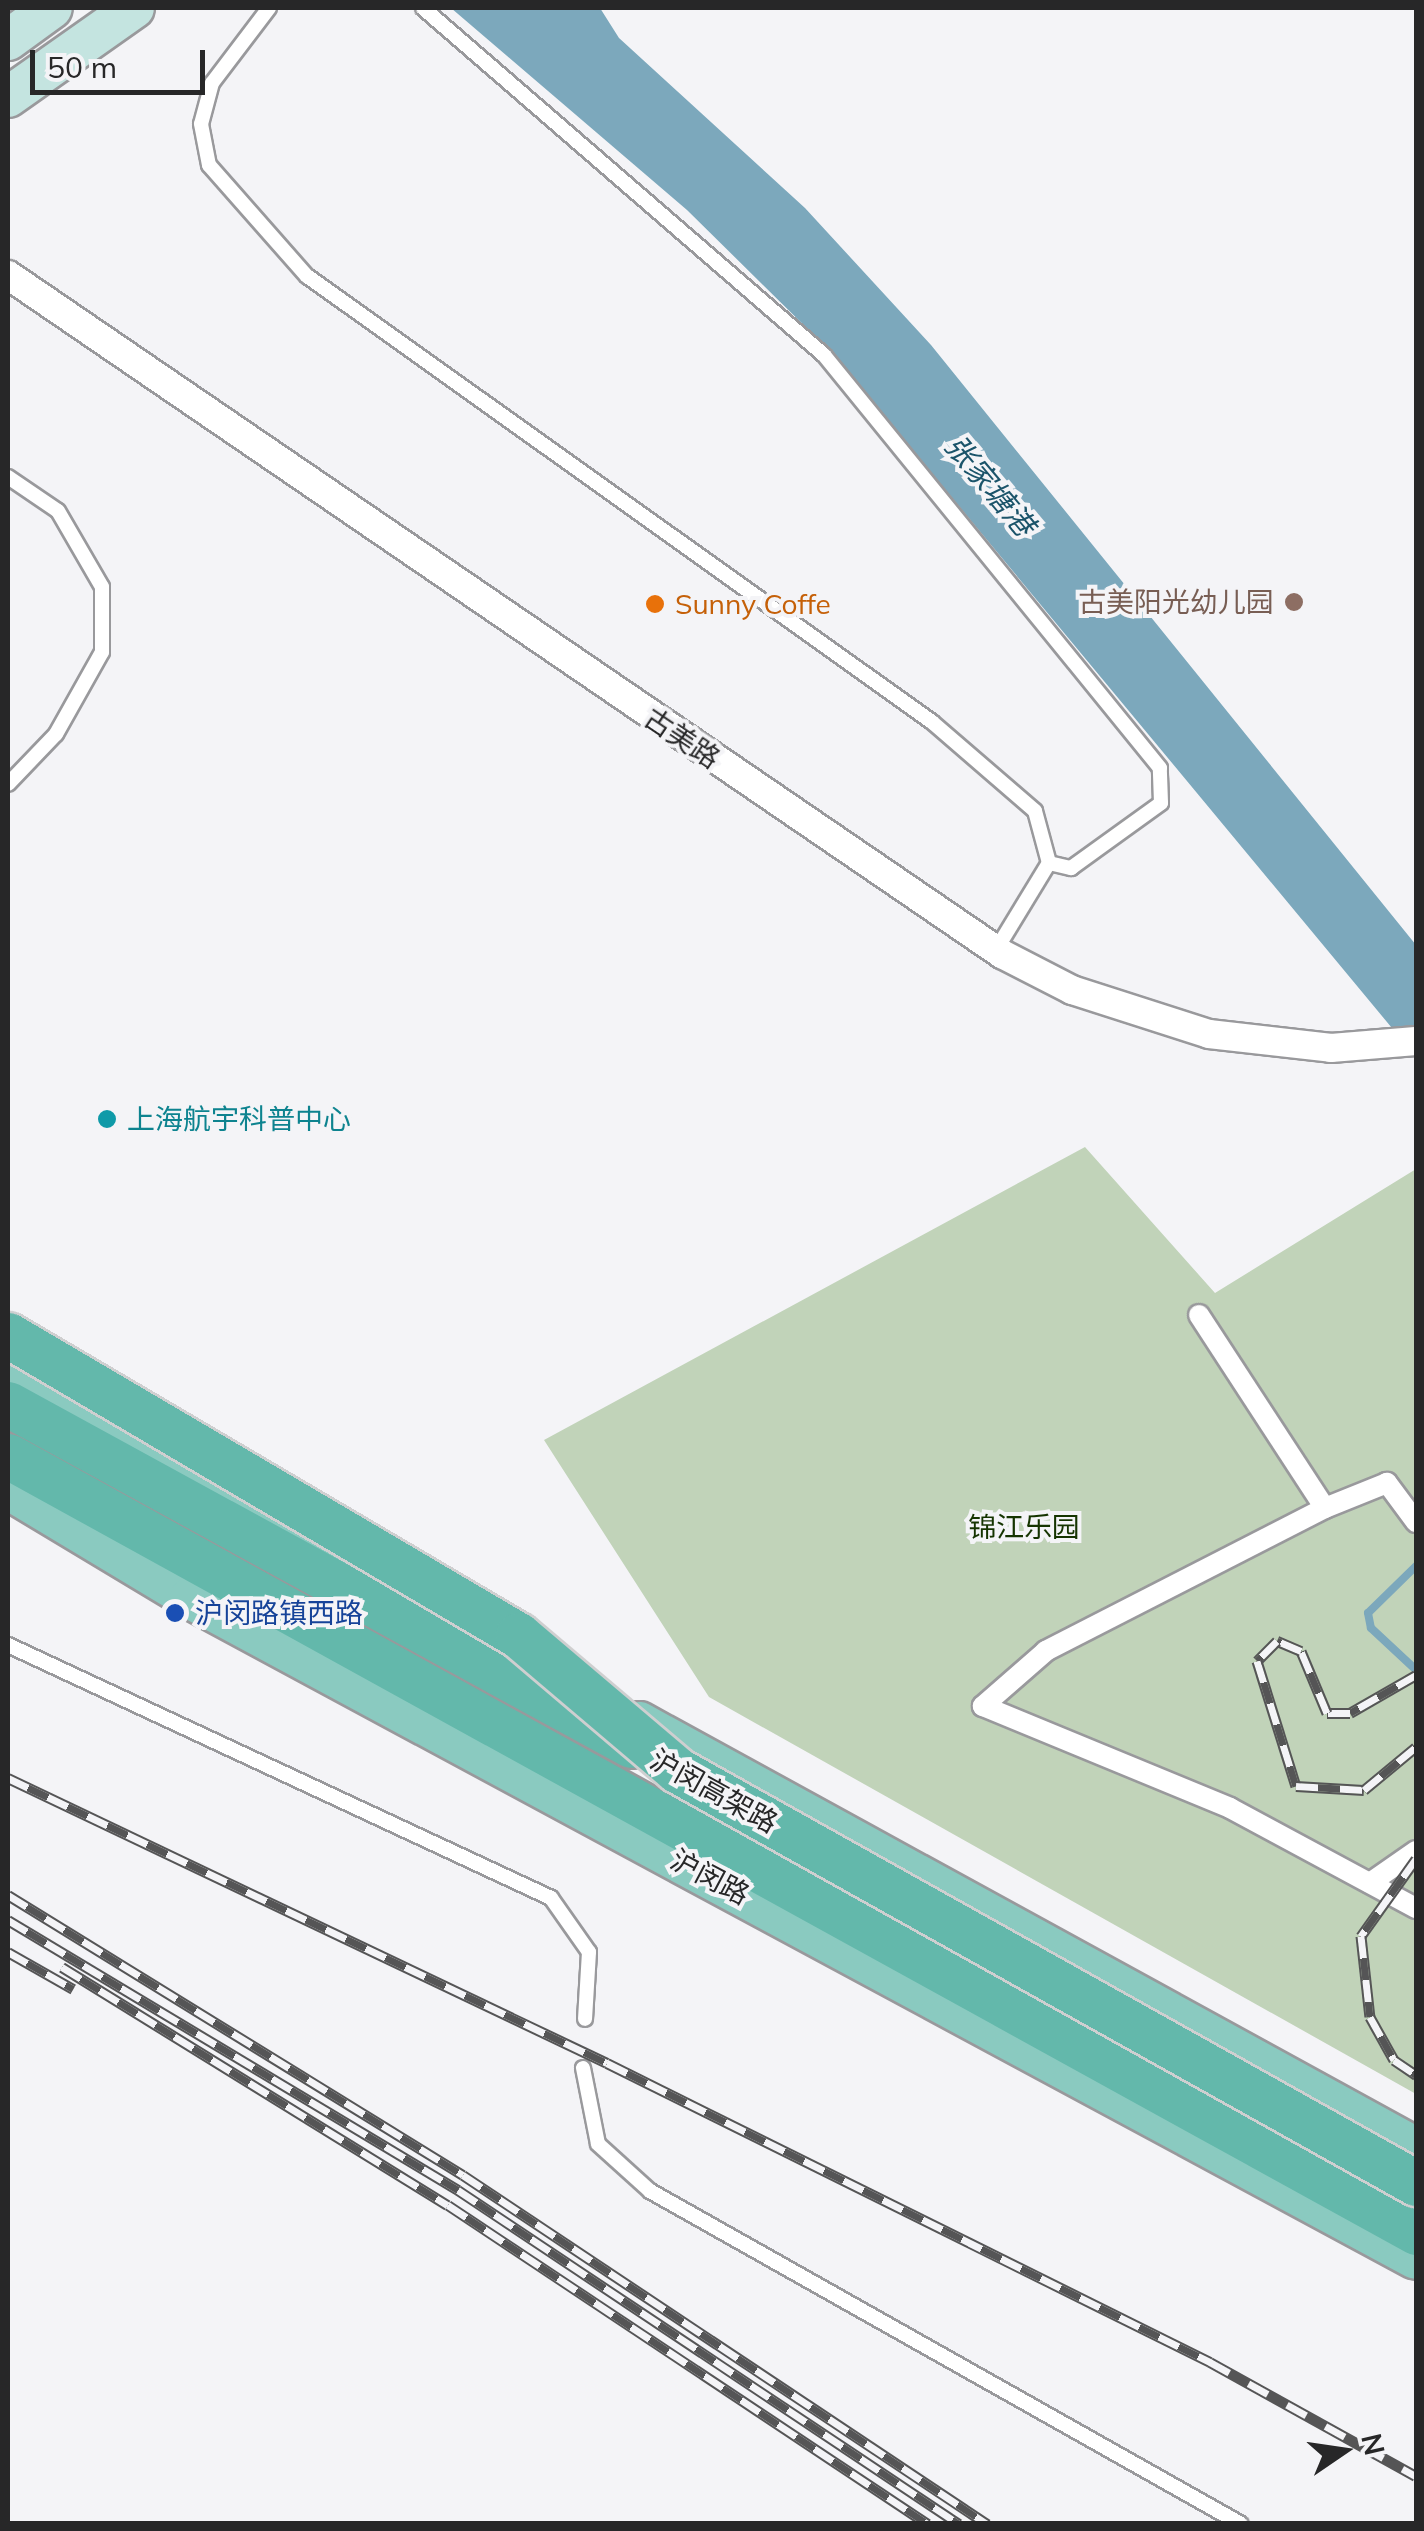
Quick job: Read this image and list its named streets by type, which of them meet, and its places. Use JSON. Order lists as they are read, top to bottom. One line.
{"streets":{"highway":["沪闵高架路"],"main road":["沪闵路"],"street":["古美路"]},"water":["张家塘港"],"parks":["锦江乐园"],"places":["古美阳光幼儿园","Sunny Coffe","上海航宇科普中心","沪闵路镇西路"],"scale_bar":"50 m","north":"right"}
